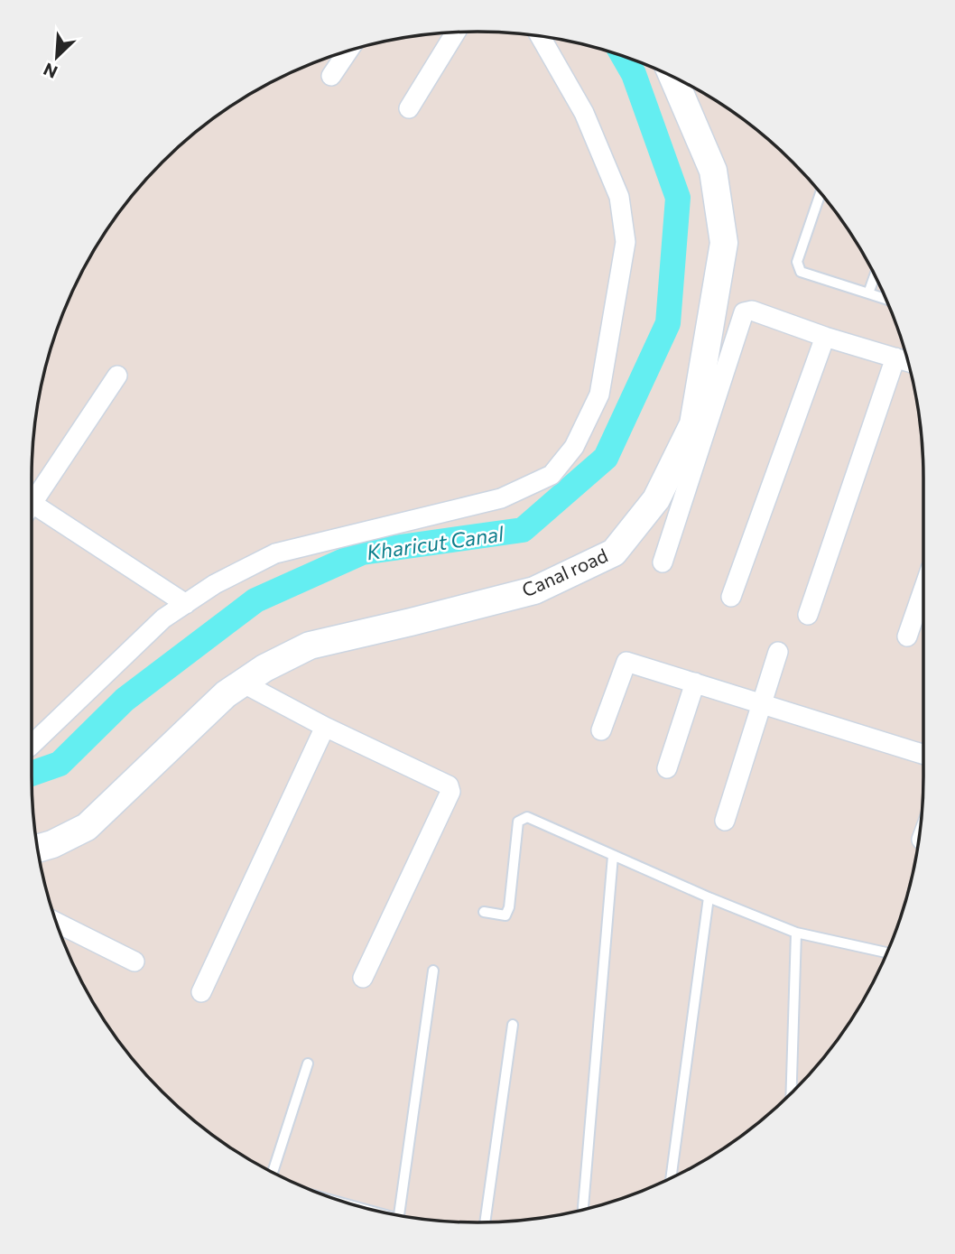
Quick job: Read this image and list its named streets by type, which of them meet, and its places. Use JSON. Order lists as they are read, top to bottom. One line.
{"streets":{"street":["Canal road"]},"water":["Kharicut Canal"],"north":"bottom left"}
